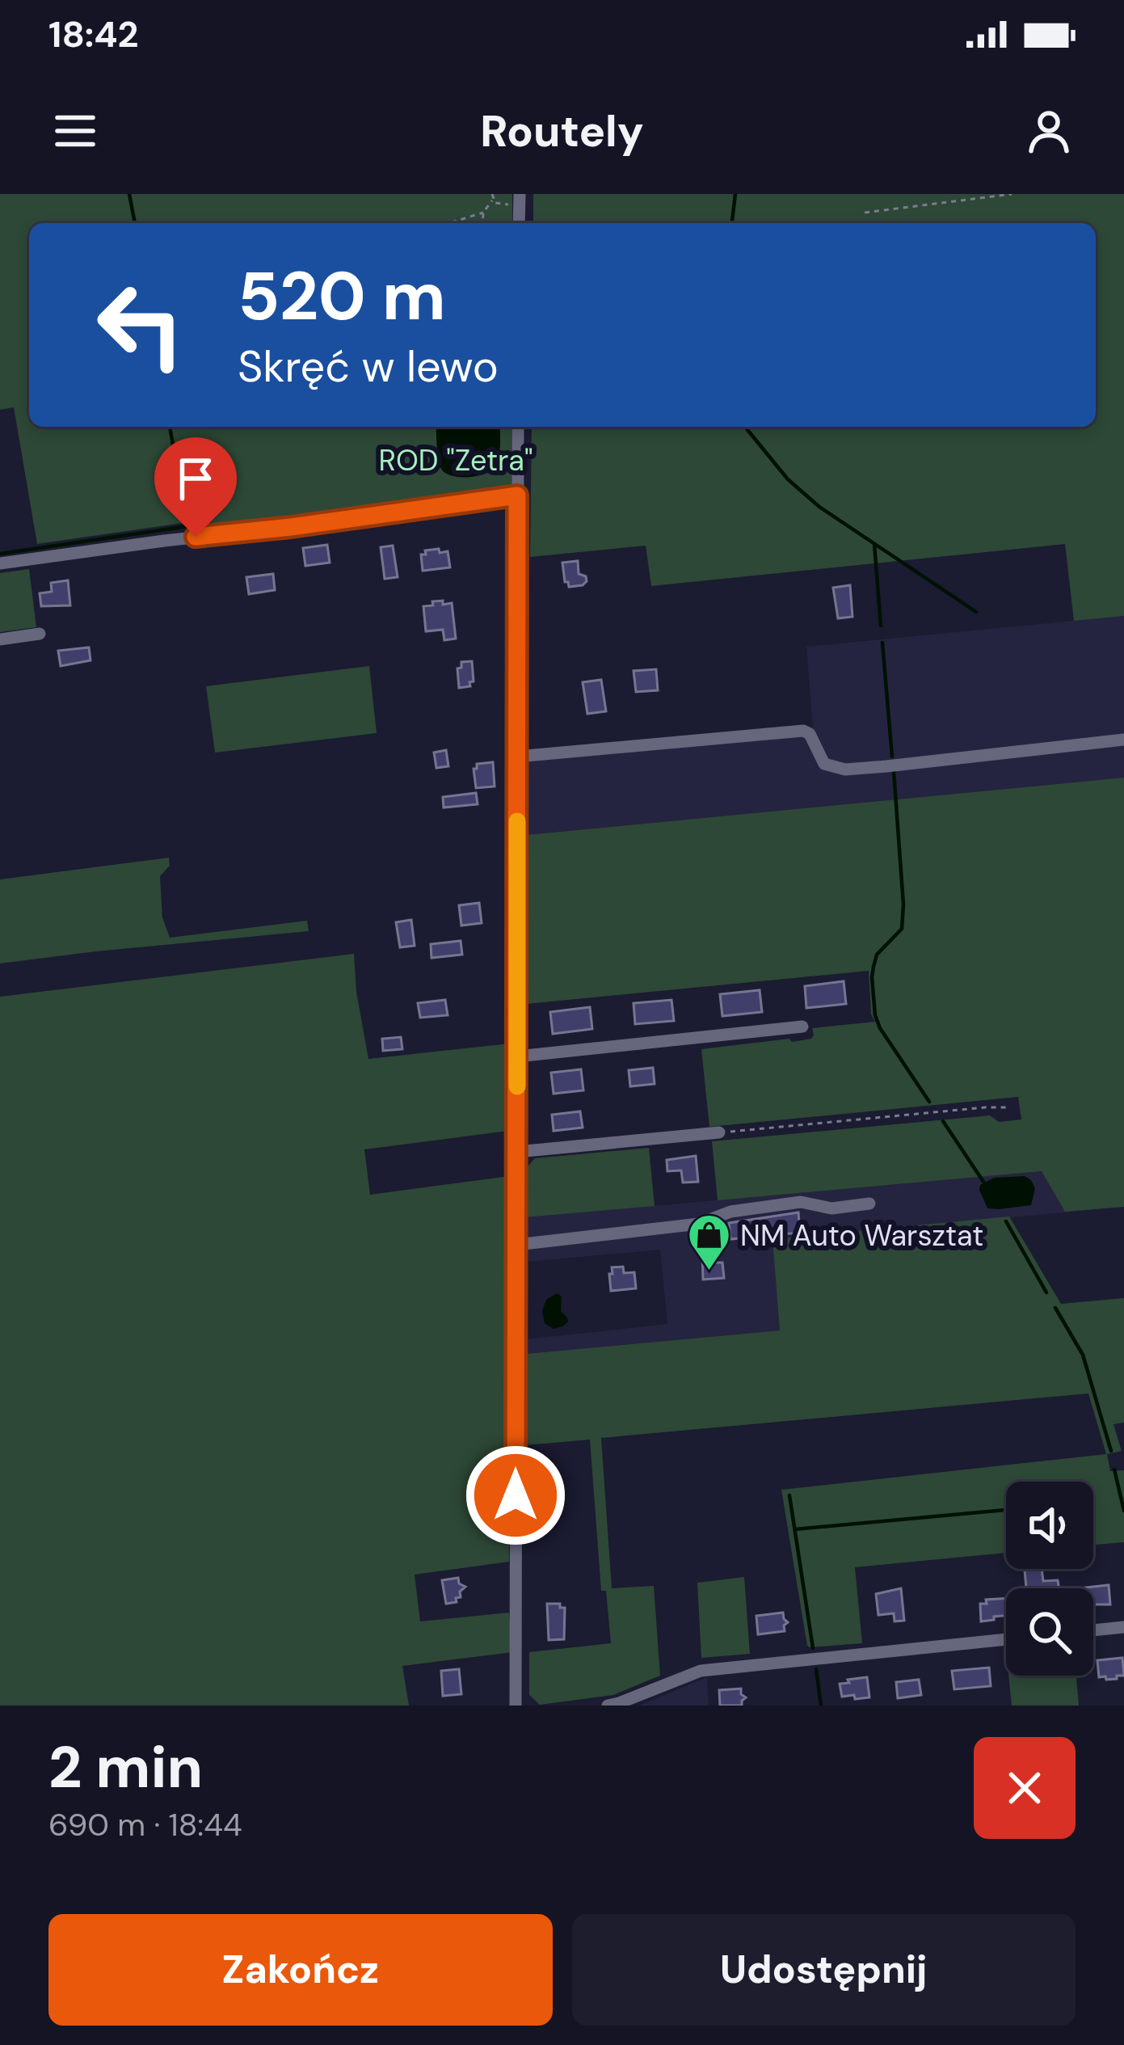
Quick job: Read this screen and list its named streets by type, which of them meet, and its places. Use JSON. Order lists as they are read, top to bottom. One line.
{"parks":["ROD \"Zetra\""],"places":{"shop":["NM Auto Warsztat"]},"page":{"status":"18:42","header":"Routely","turn":["520 m","Skręć w lewo"],"heading":["2 min","690 m · 18:44"],"buttons":["Zakończ","Udostępnij"]}}
